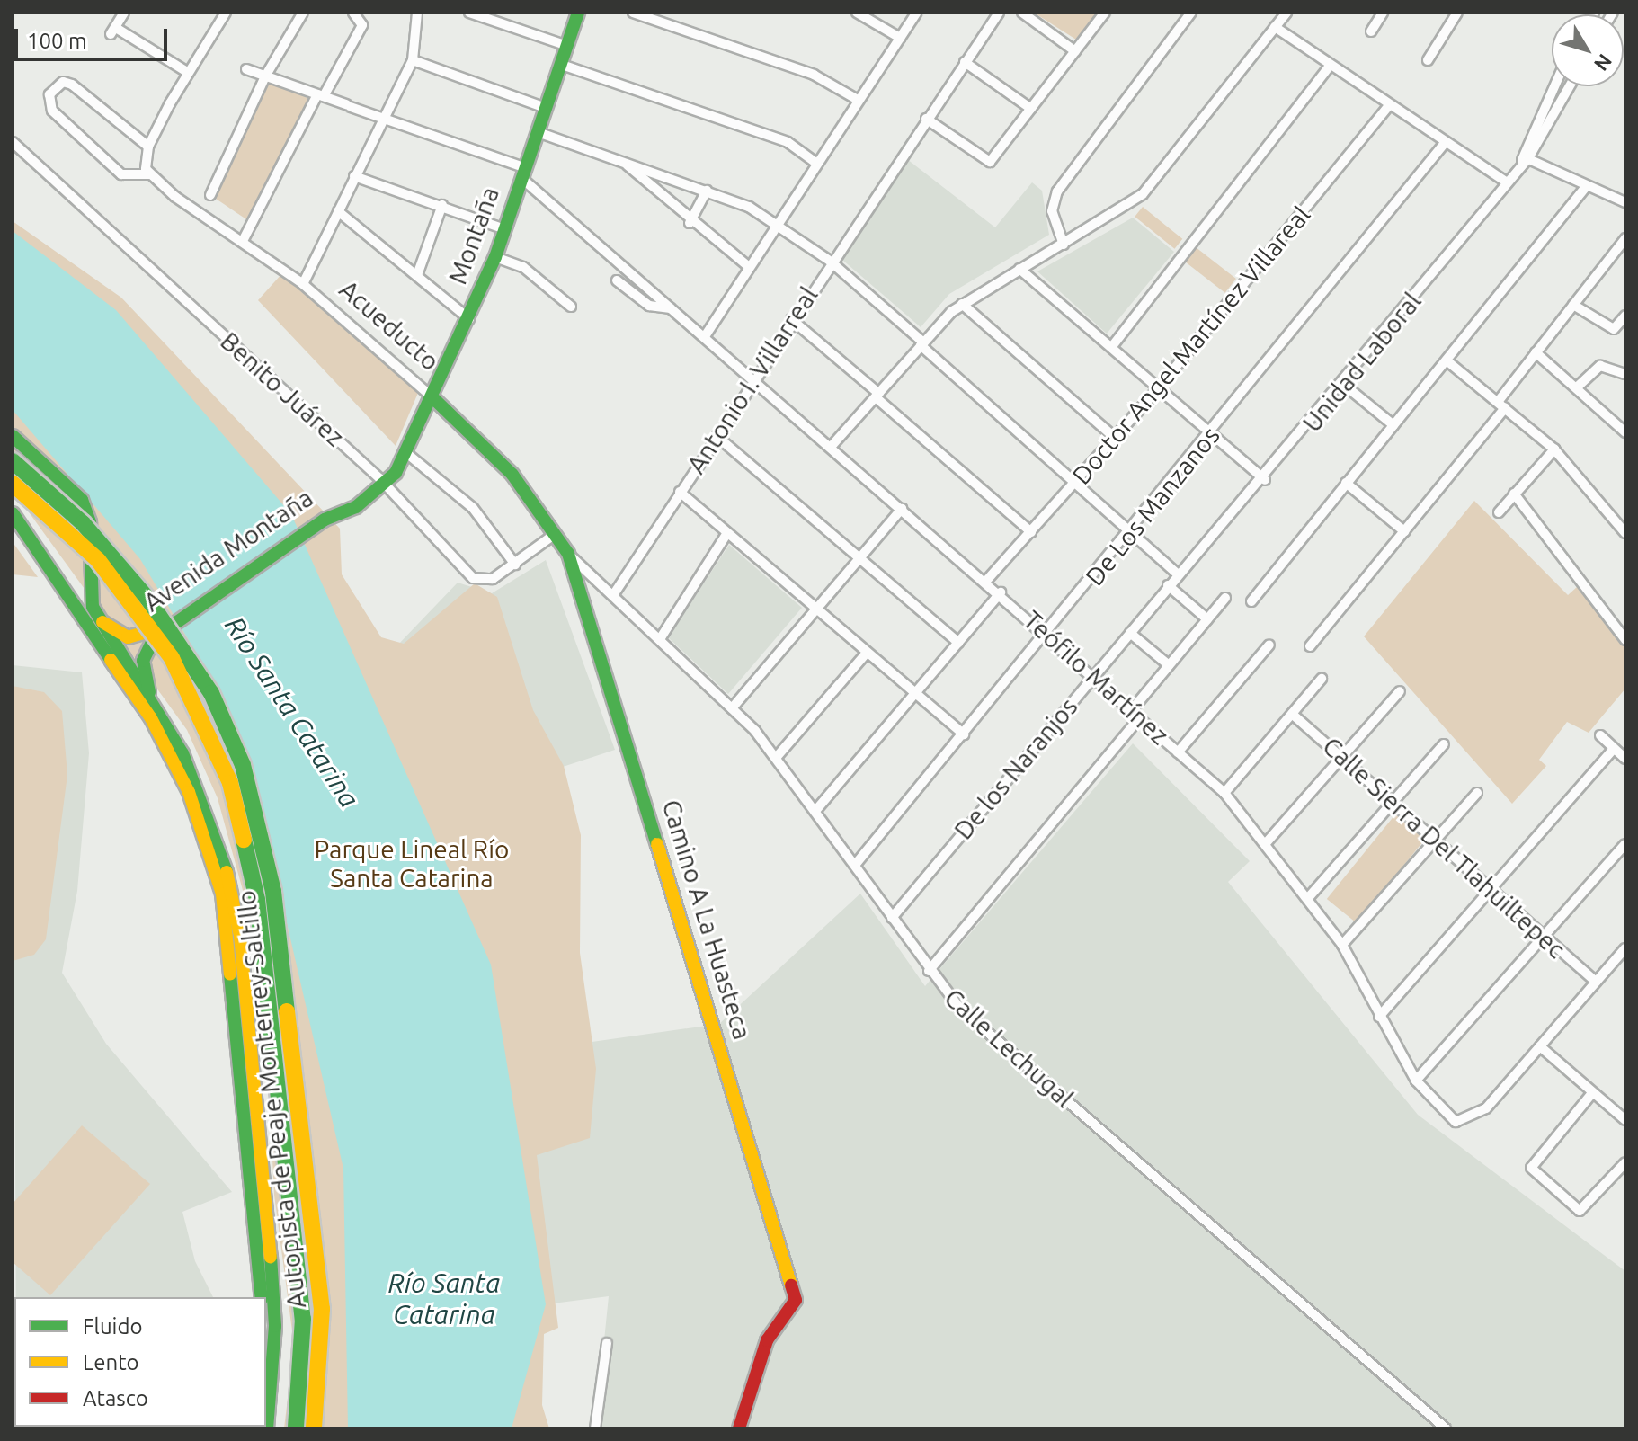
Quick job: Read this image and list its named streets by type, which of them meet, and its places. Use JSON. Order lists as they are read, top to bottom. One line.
{"streets":{"main road":["Montaña","Acueducto","Avenida Montaña","Camino A La Huasteca","Autopista de Peaje Monterrey-Saltillo"],"street":["Doctor Angel Martínez Villareal","Unidad Laboral","Antonio I. Villarreal","Benito Juárez","De Los Manzanos","Teófilo Martínez","De los Naranjos","Calle Sierra Del Tlahuiltepec","Calle Lechugal"]},"crossings":[["Montaña","Acueducto"],["Montaña","Benito Juárez"],["Montaña","Avenida Montaña"],["Montaña","Teófilo Martínez"],["Acueducto","Benito Juárez"],["Acueducto","Camino A La Huasteca"],["Acueducto","Calle Lechugal"],["Doctor Angel Martínez Villareal","Teófilo Martínez"],["Unidad Laboral","De los Naranjos"],["Antonio I. Villarreal","Teófilo Martínez"],["Antonio I. Villarreal","Calle Lechugal"],["De Los Manzanos","Teófilo Martínez"],["De Los Manzanos","Calle Lechugal"],["Teófilo Martínez","De los Naranjos"],["De los Naranjos","Calle Lechugal"],["Camino A La Huasteca","Calle Lechugal"]],"water":["Río Santa Catarina"],"parks":["Parque Lineal Río Santa Catarina"],"legend":["Fluido","Lento","Atasco"],"scale_bar":"100 m","north":"bottom right"}
